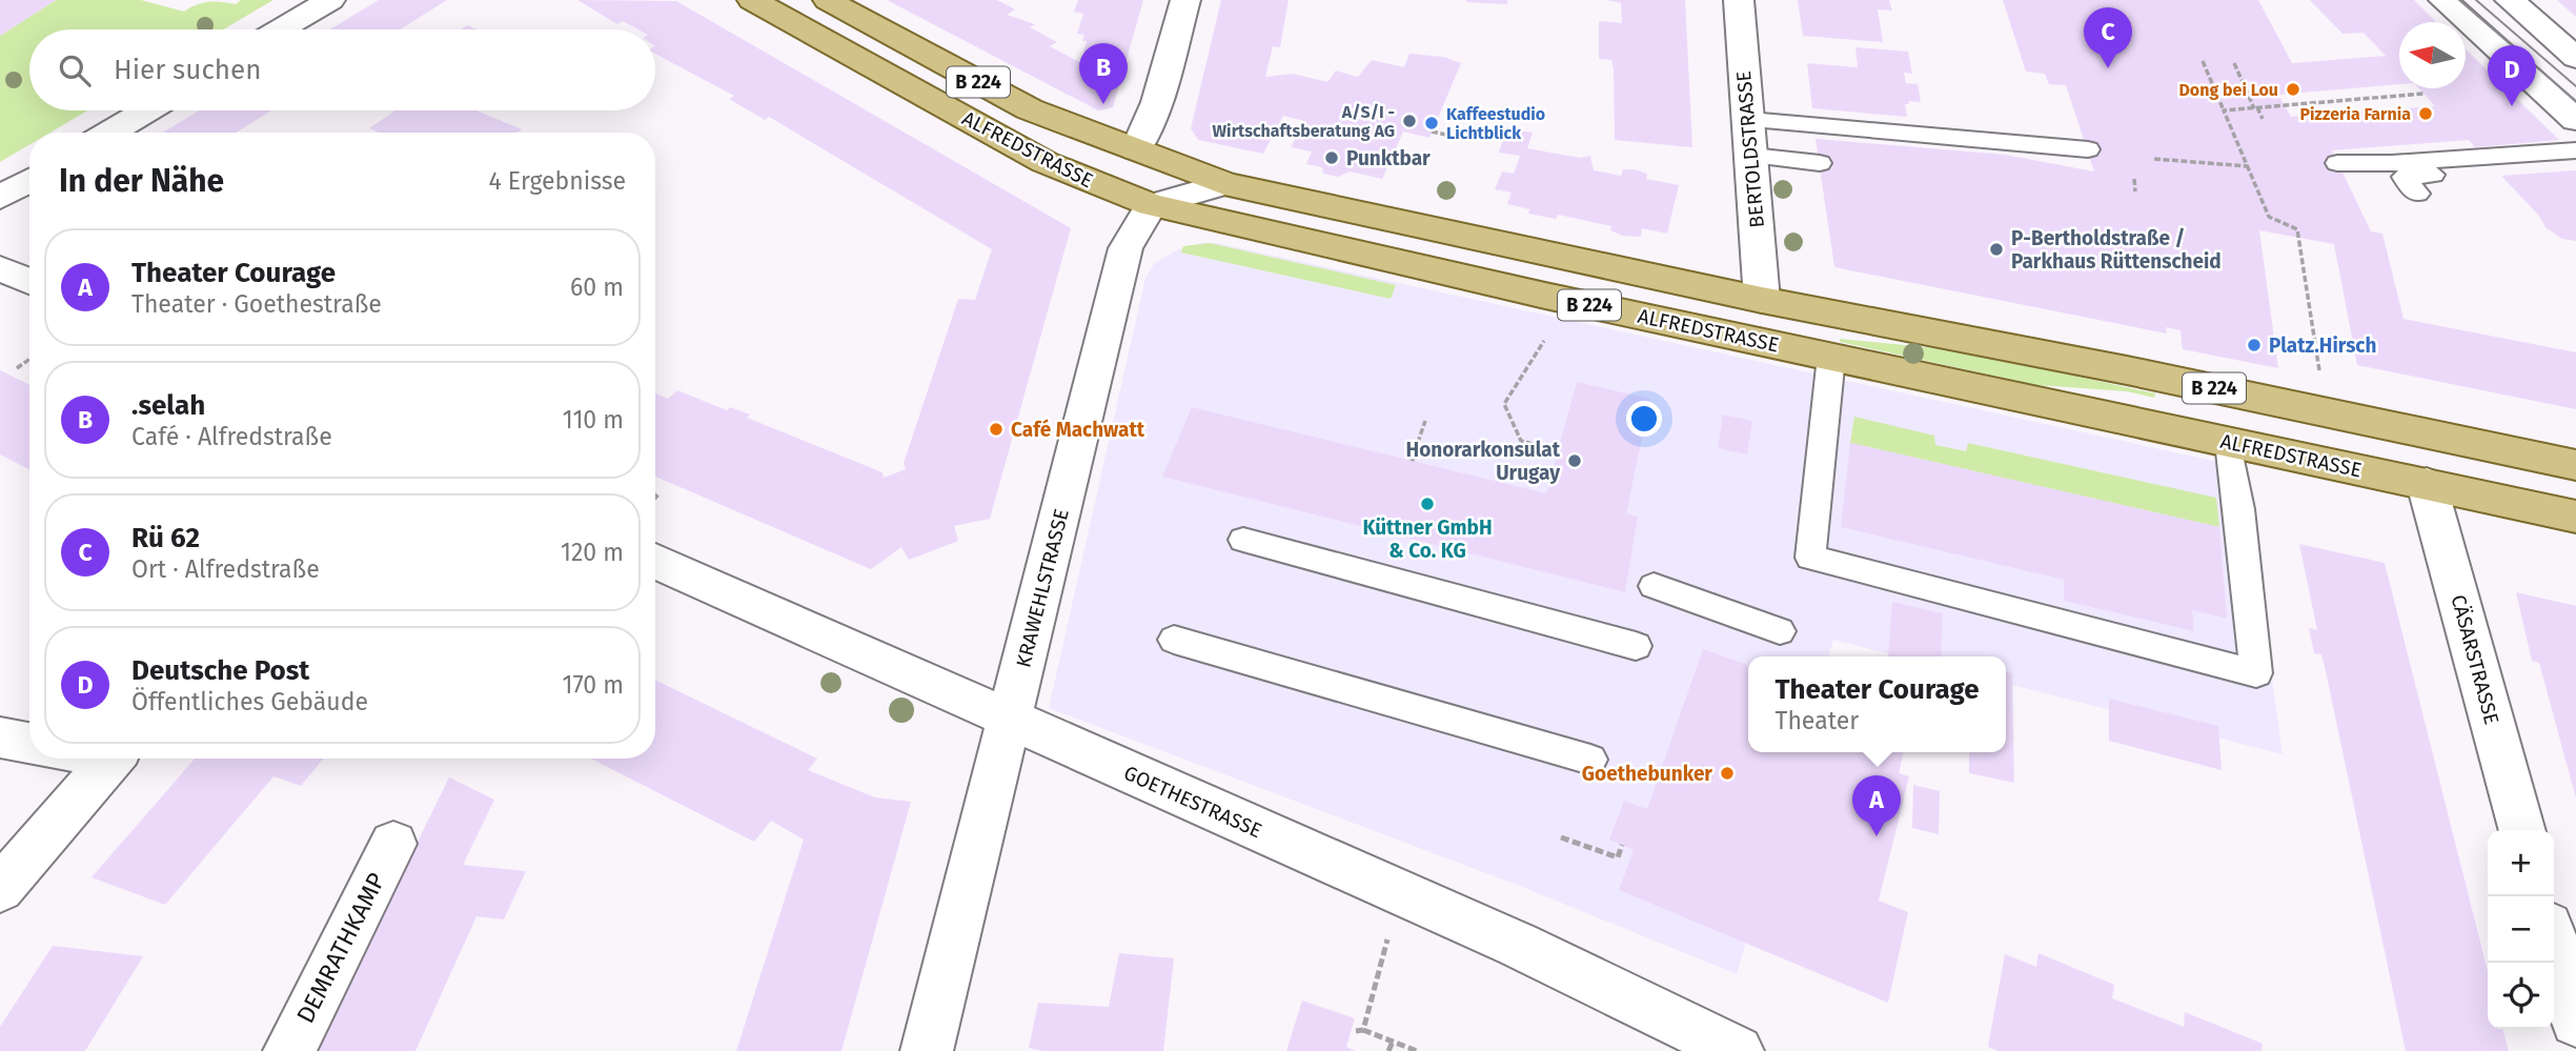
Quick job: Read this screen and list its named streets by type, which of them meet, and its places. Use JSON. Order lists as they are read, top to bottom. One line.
{"streets":{"main road":["B 224","ALFREDSTRASSE"],"street":["BERTOLDSTRASSE","KRAWEHLSTRASSE","CÄSARSTRASSE","GOETHESTRASSE","DEMRATHKAMP"]},"crossings":[["ALFREDSTRASSE","BERTOLDSTRASSE"],["ALFREDSTRASSE","KRAWEHLSTRASSE"],["ALFREDSTRASSE","CÄSARSTRASSE"],["KRAWEHLSTRASSE","GOETHESTRASSE"]],"places":["Dong bei Lou","Pizzeria Farnia","A/S/I - Wirtschaftsberatung AG","Kaffeestudio Lichtblick","Punktbar","P-Bertholdstraße / Parkhaus Rüttenscheid","Platz.Hirsch","Café Machwatt","Honorarkonsulat Urugay","Küttner GmbH & Co. KG","Goethebunker"],"north":"left","page":{"pins":["C","B","D","A"],"search":"Hier suchen","heading":["In der Nähe","4 Ergebnisse"],"list":[{"mark":"A","name":"Theater Courage","note":"Theater · Goethestraße","value":"60 m"},{"mark":"B","name":".selah","note":"Café · Alfredstraße","value":"110 m"},{"mark":"C","name":"Rü 62","note":"Ort · Alfredstraße","value":"120 m"},{"mark":"D","name":"Deutsche Post","note":"Öffentliches Gebäude","value":"170 m"}],"popup":["Theater Courage","Theater"],"map_buttons":["+","−"]}}
